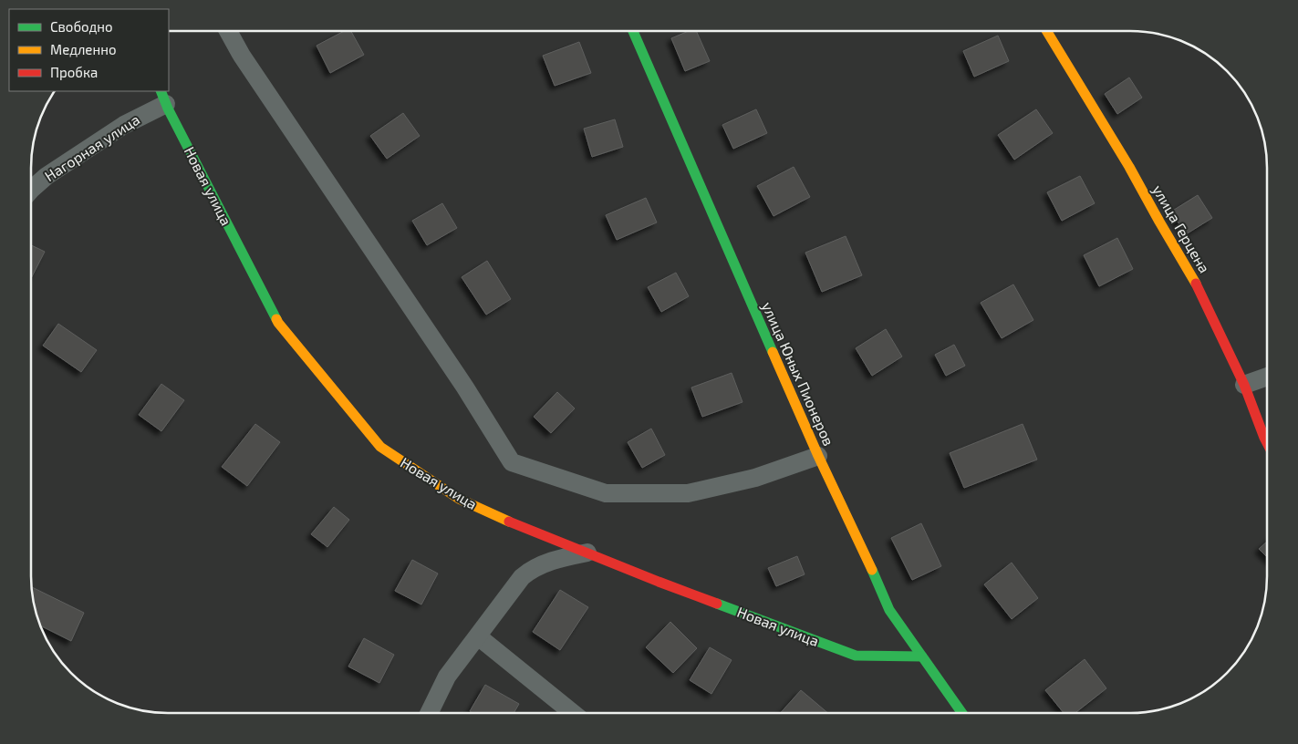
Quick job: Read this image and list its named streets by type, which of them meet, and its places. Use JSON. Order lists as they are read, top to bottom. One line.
{"streets":{"street":["Нагорная улица","Новая улица","улица Герцена","улица Юных Пионеров"]},"crossings":[["Нагорная улица","Новая улица"],["Новая улица","улица Юных Пионеров"]],"legend":["Свободно","Медленно","Пробка"]}
